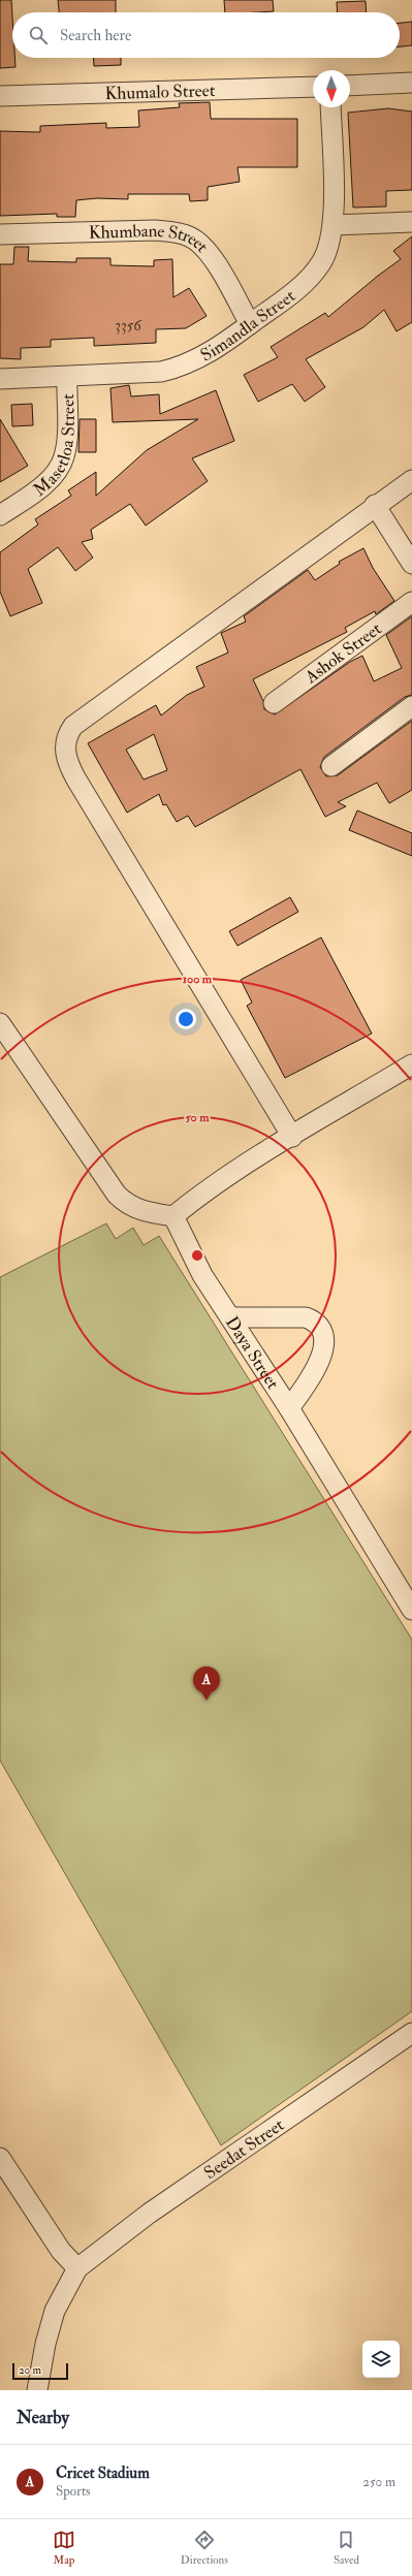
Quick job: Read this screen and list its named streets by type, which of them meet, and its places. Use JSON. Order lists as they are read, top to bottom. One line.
{"streets":{"street":["Khumalo Street","Khumbane Street","Simandla Street","Masetloa Street","Ashok Street","Daya Street","Seedat Street"]},"crossings":[["Khumbane Street","Simandla Street"],["Simandla Street","Masetloa Street"]],"house_numbers":["3356"],"scale_bar":"20 m","north":"bottom","page":{"search":"Search here","pins":"A","scale":"20 m","heading":"Nearby","list":[{"mark":"A","name":"Cricet Stadium","note":"Sports","value":"250 m"}],"nav":["Map","Directions","Saved"]},"rings":["100 m","50 m"]}
